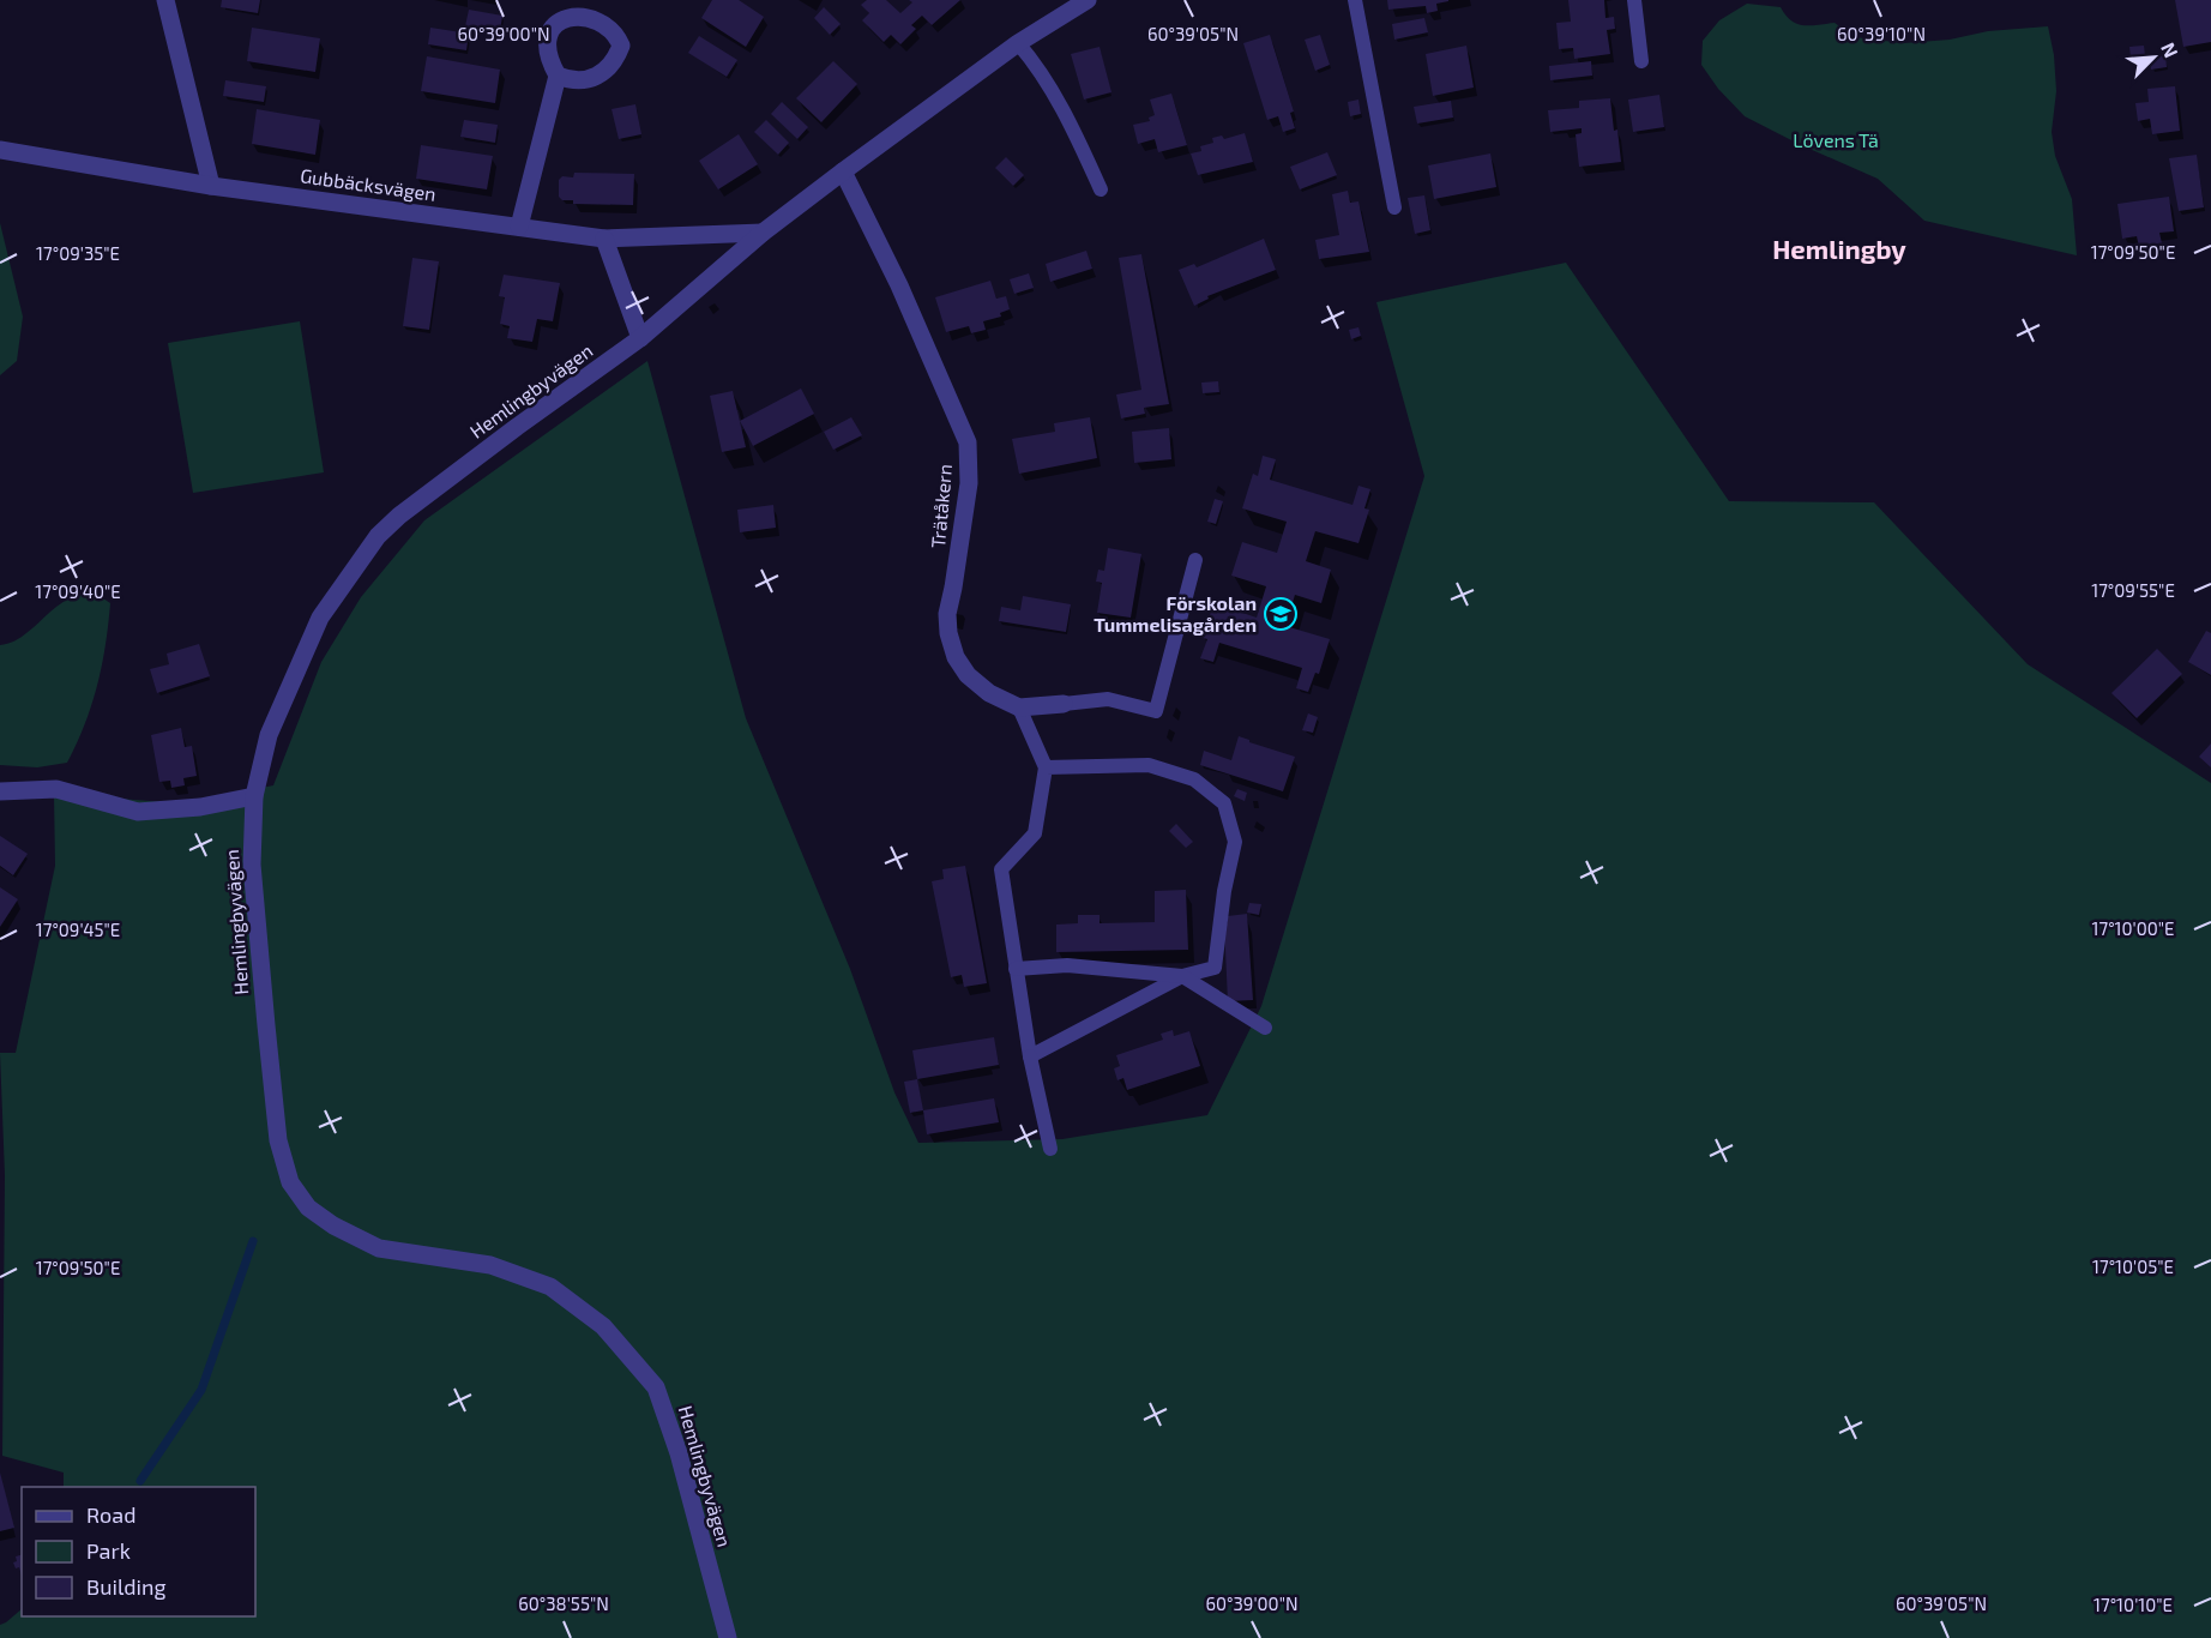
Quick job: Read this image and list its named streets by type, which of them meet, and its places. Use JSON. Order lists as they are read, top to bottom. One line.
{"streets":{"street":["Gubbäcksvägen","Hemlingbyvägen","Trätåkern"]},"crossings":[["Gubbäcksvägen","Hemlingbyvägen"],["Hemlingbyvägen","Trätåkern"]],"districts":["Hemlingby"],"parks":["Lövens Tä"],"places":{"school or university":["Förskolan Tummelisagården"]},"legend":["Road","Park","Building"],"north":"top right","coordinates":["60°39'00\"N","60°39'05\"N","60°39'10\"N","17°09'50\"E","17°09'35\"E","17°09'55\"E","17°09'40\"E","17°10'00\"E","17°09'45\"E","17°10'05\"E","60°38'55\"N","17°10'10\"E"]}
